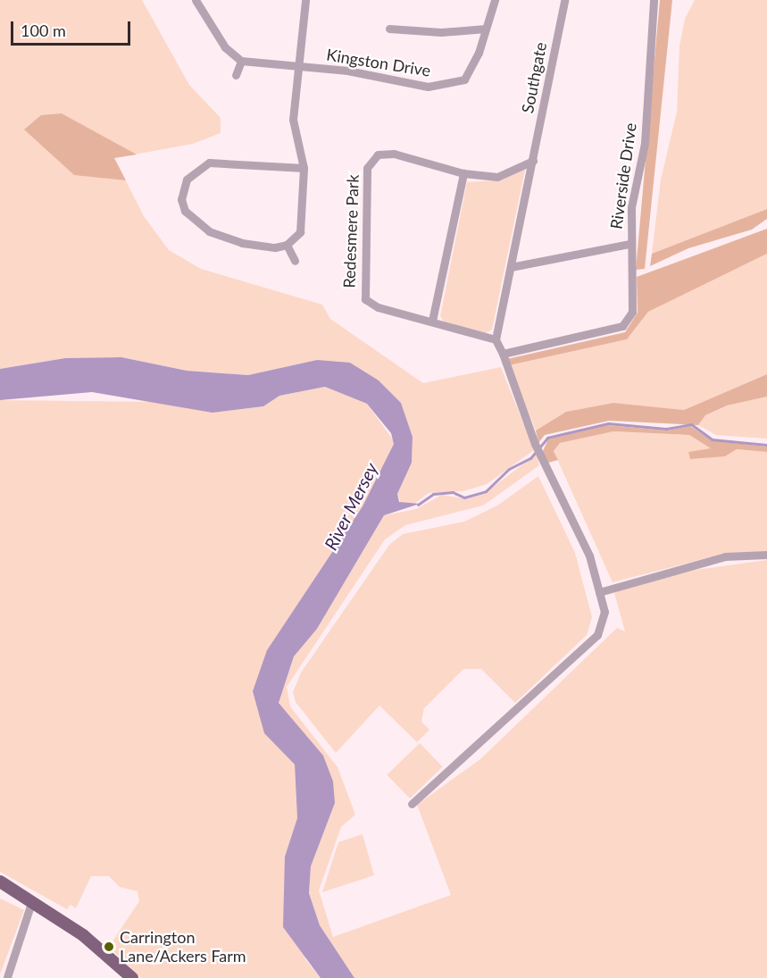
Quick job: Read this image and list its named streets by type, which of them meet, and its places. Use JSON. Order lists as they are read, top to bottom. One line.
{"streets":{"street":["Kingston Drive","Southgate","Riverside Drive","Redesmere Park"]},"crossings":[["Southgate","Redesmere Park"]],"water":["River Mersey"],"places":["Carrington Lane/Ackers Farm"],"scale_bar":"100 m"}
